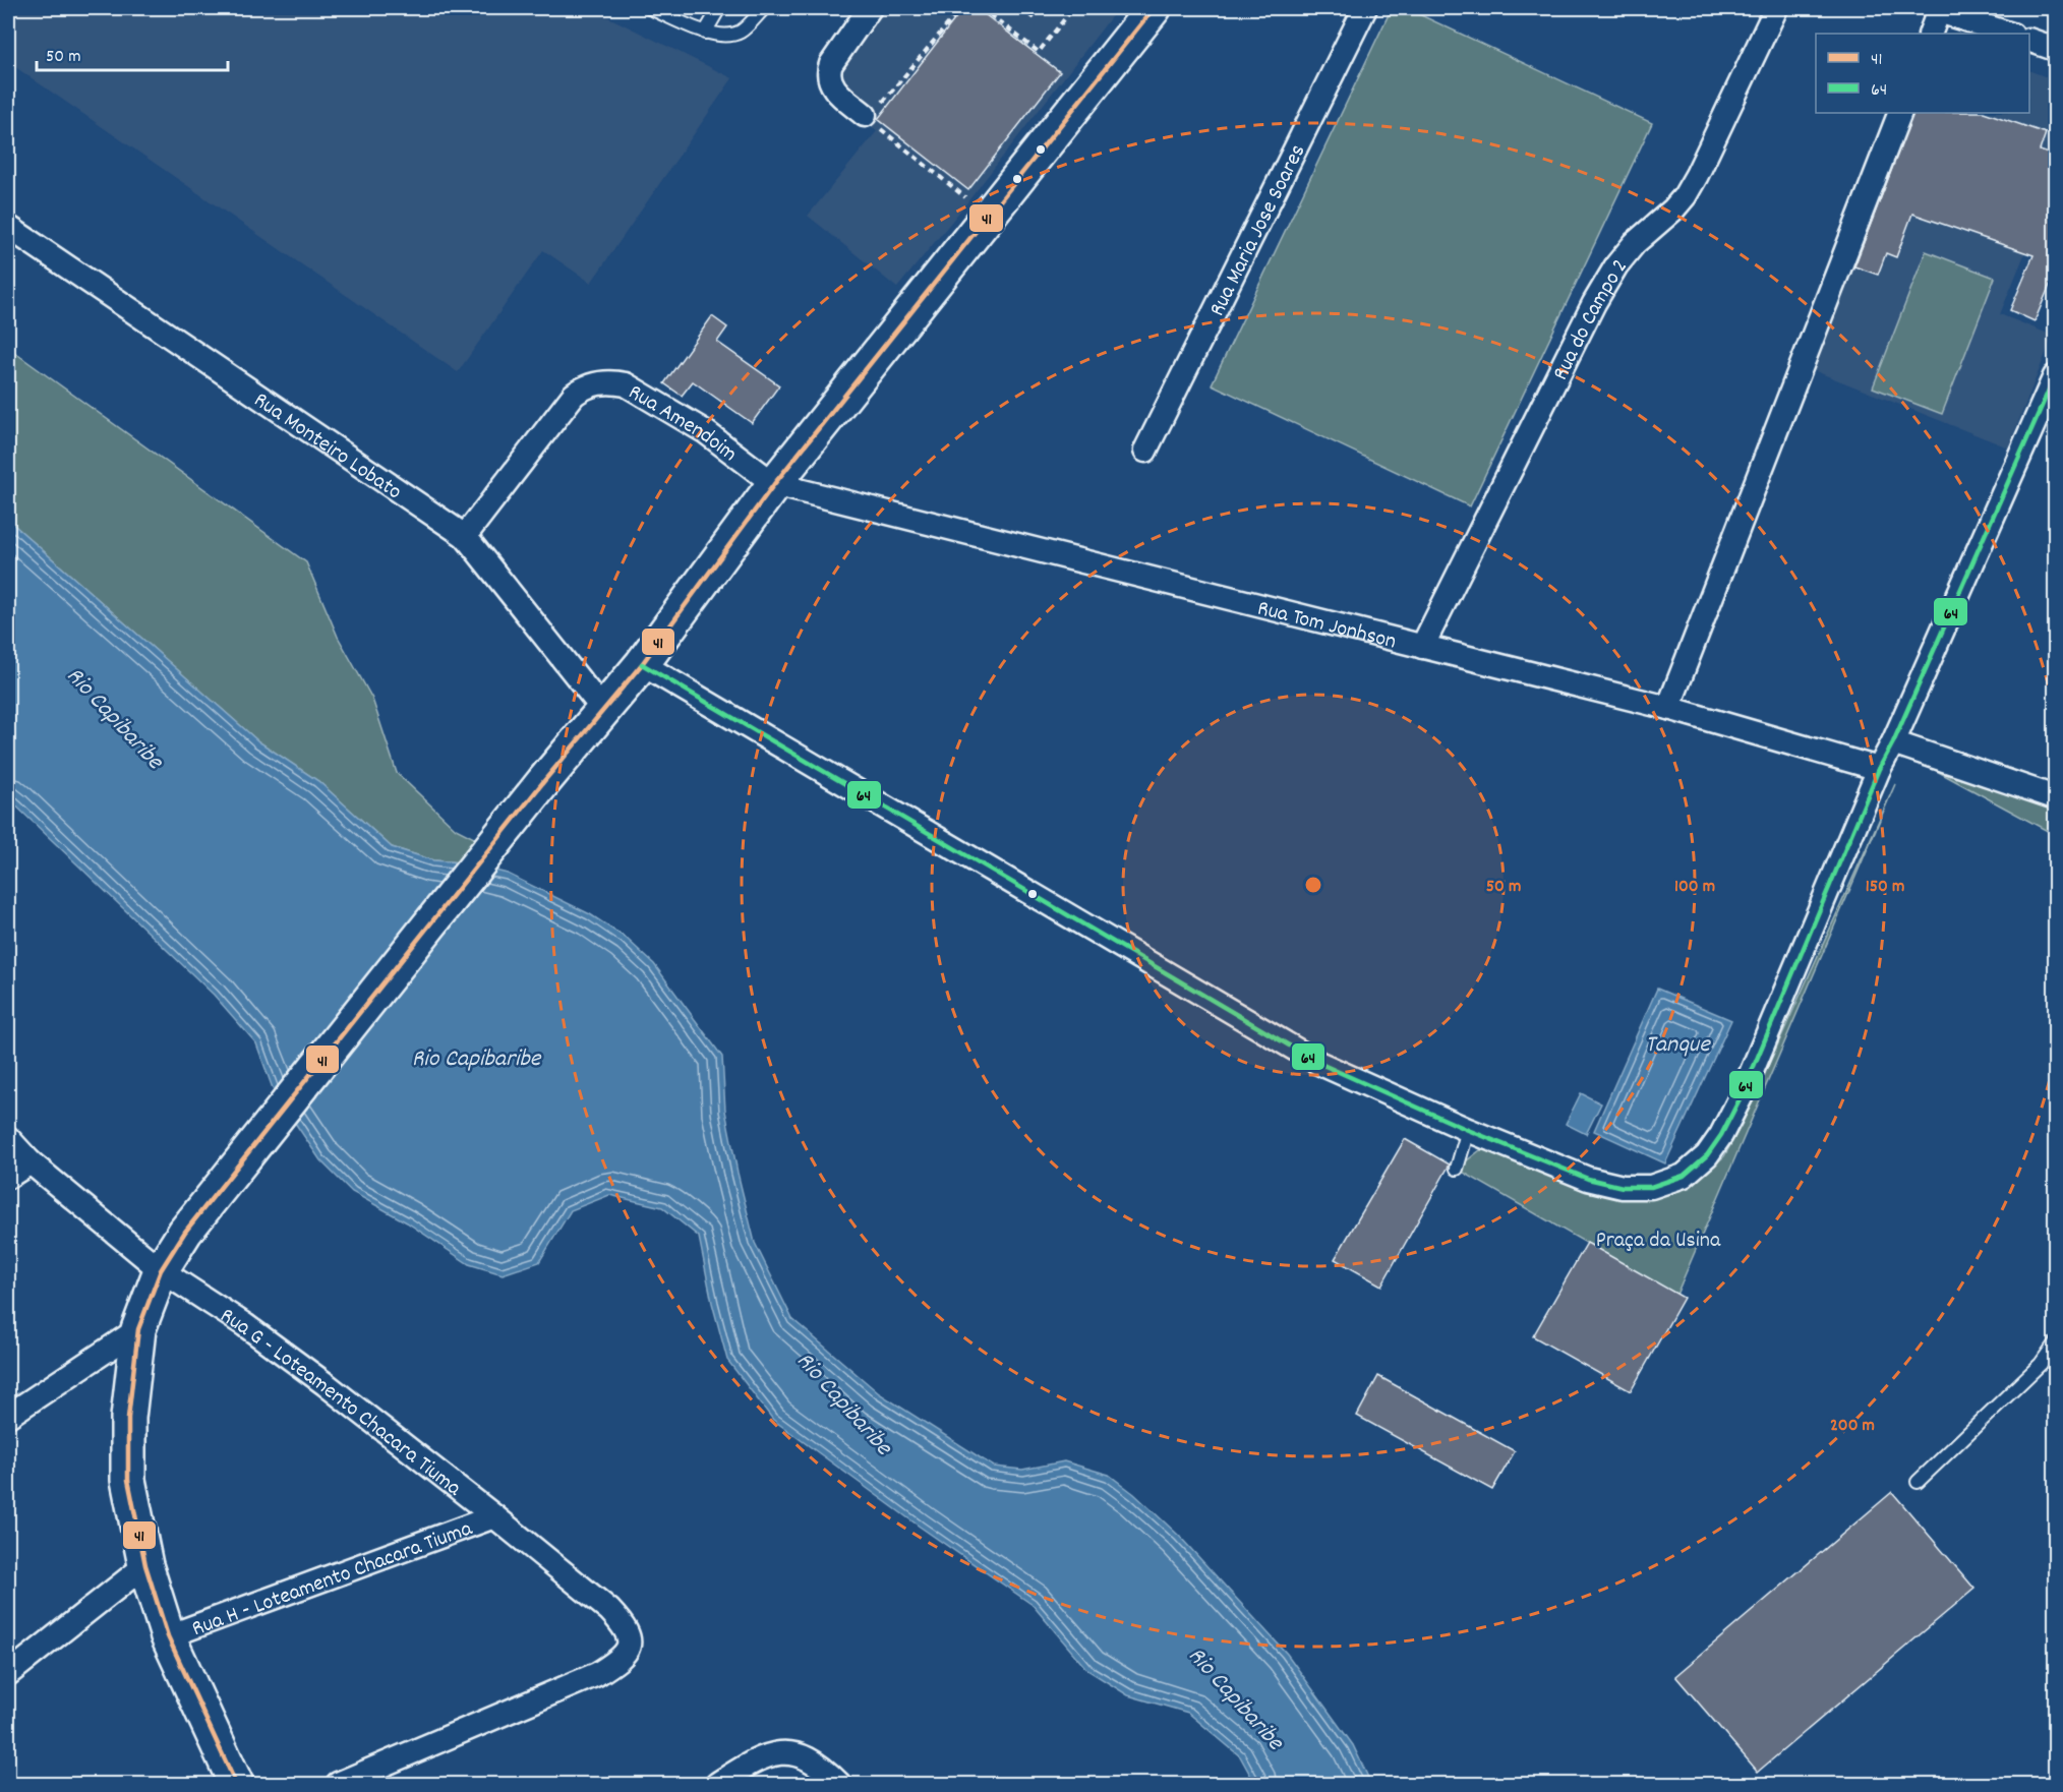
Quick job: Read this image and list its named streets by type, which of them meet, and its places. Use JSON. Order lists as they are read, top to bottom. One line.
{"streets":{"street":["Rua Maria Jose Soares","Rua do Campo 2","Rua Amendoim","Rua Monteiro Lobato","Rua Tom Jonhson","Rua G - Loteamento Chacara Tiuma","Rua H - Loteamento Chacara Tiuma"]},"crossings":[["Rua do Campo 2","Rua Tom Jonhson"],["Rua Amendoim","Rua Monteiro Lobato"],["Rua Amendoim","Rua Tom Jonhson"],["Rua G - Loteamento Chacara Tiuma","Rua H - Loteamento Chacara Tiuma"]],"water":["Rio Capibaribe","Tanque"],"parks":["Praça da Usina"],"lines":["transit line 41","transit line 64"],"legend":["41","64"],"scale_bar":"50 m","rings":["50 m","100 m","150 m","200 m"]}
